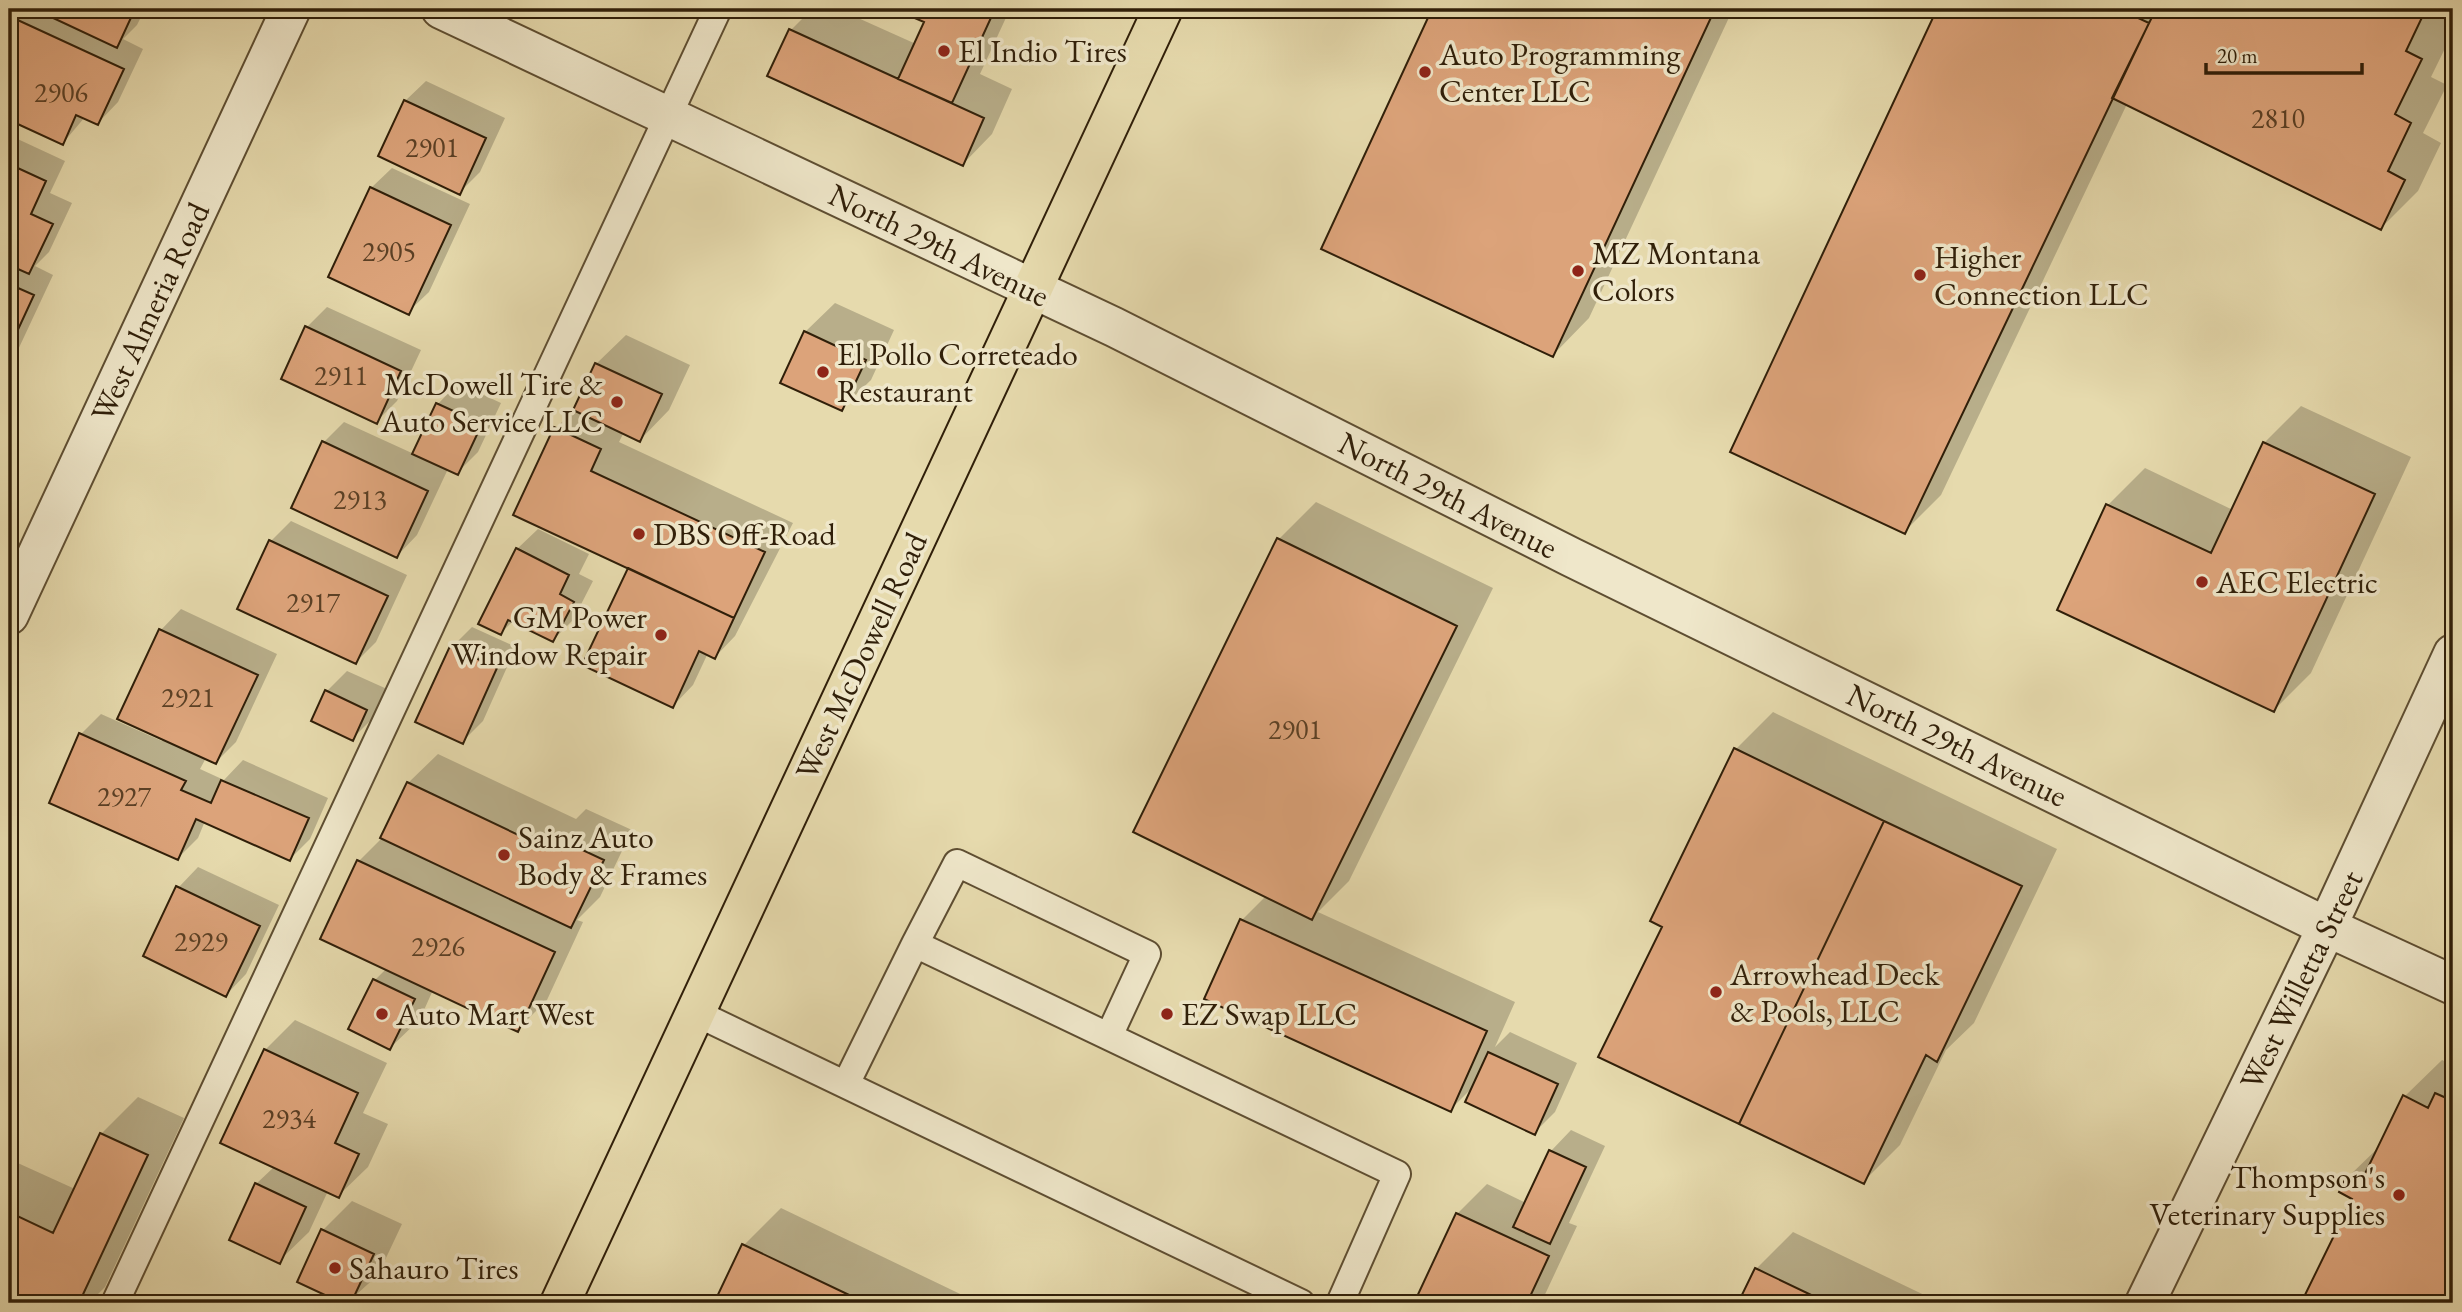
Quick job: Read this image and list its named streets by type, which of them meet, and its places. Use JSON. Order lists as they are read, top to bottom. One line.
{"streets":{"main road":["West McDowell Road"],"street":["North 29th Avenue","West Almeria Road","West Willetta Street"]},"crossings":[["North 29th Avenue","West McDowell Road"],["North 29th Avenue","West Willetta Street"]],"places":["El Indio Tires","Auto Programming Center LLC","MZ Montana Colors","Higher Connection LLC","El Pollo Correteado Restaurant","McDowell Tire & Auto Service LLC","DBS Off-Road","AEC Electric","GM Power Window Repair","Sainz Auto Body & Frames","Arrowhead Deck & Pools, LLC","Auto Mart West","EZ Swap LLC","Thompson's Veterinary Supplies","Sahauro Tires"],"house_numbers":["2906","2810","2901","2905","2911","2913","2917","2921","2901","2927","2929","2926","2934"],"scale_bar":"20 m"}
